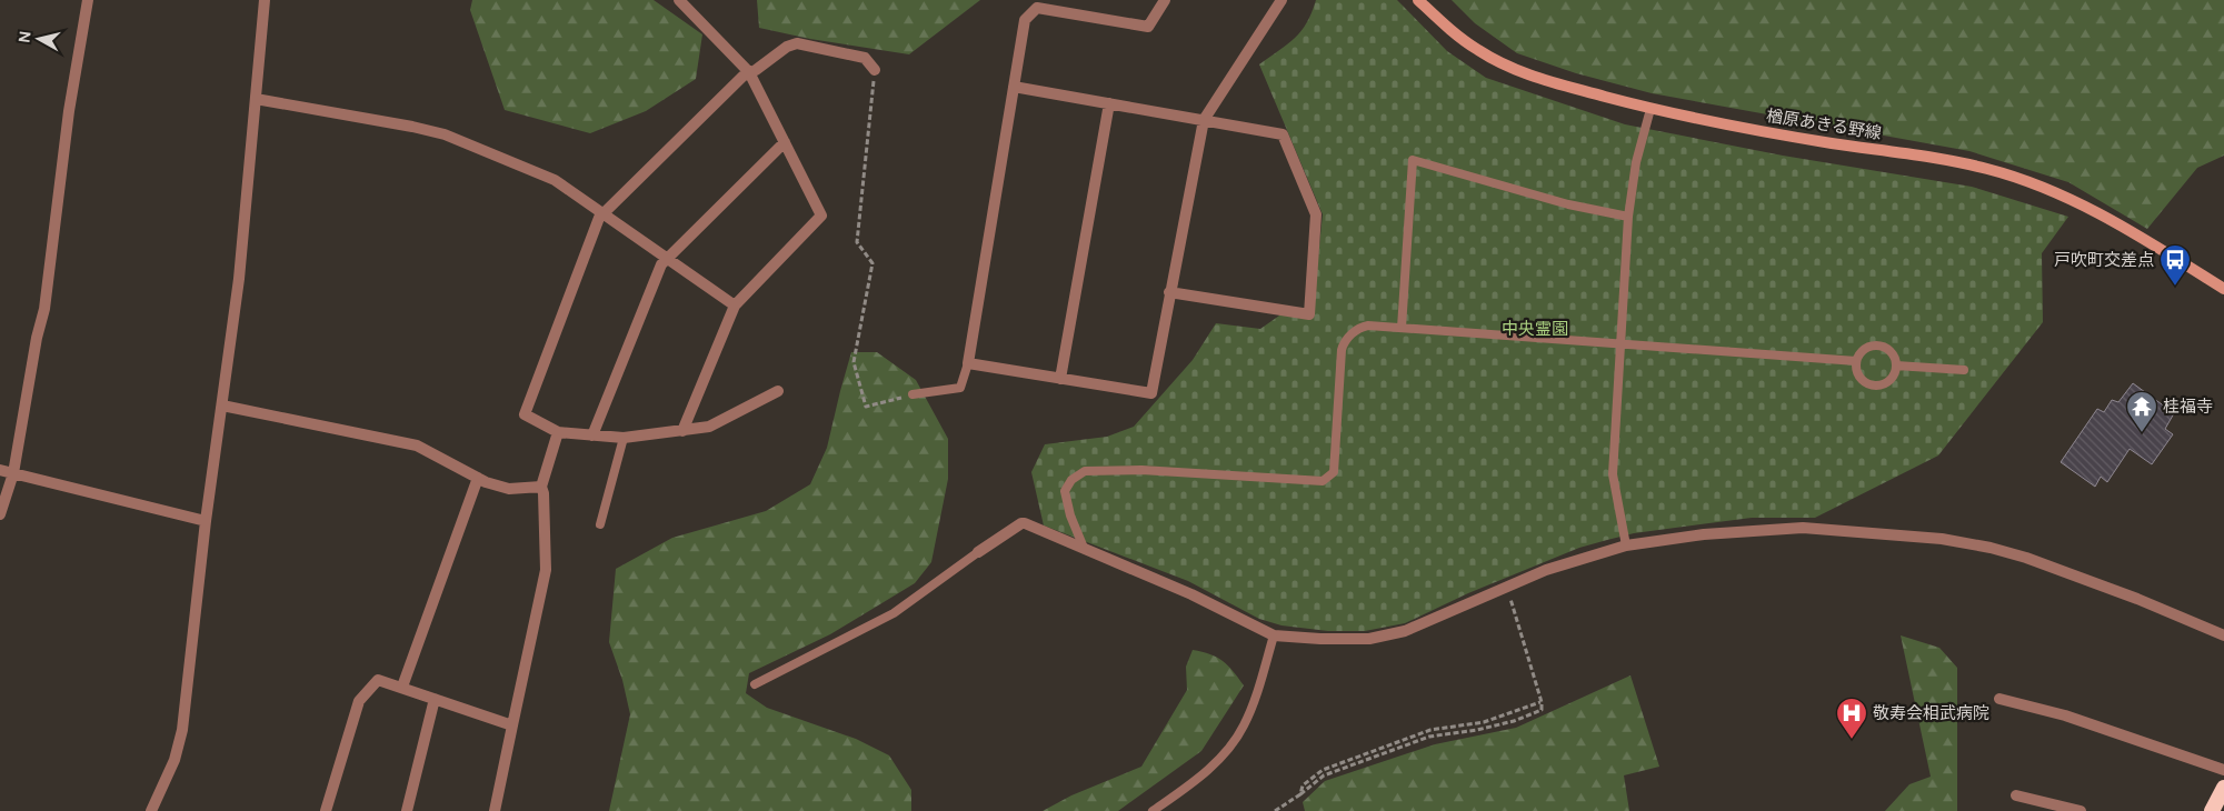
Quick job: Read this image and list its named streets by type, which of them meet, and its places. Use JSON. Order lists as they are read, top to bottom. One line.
{"streets":{"main road":["楢原あきる野線"]},"parks":["中央霊園"],"places":{"bus stop":["戸吹町交差点"],"temple":["桂福寺"],"hospital":["敬寿会相武病院"]},"north":"left"}
